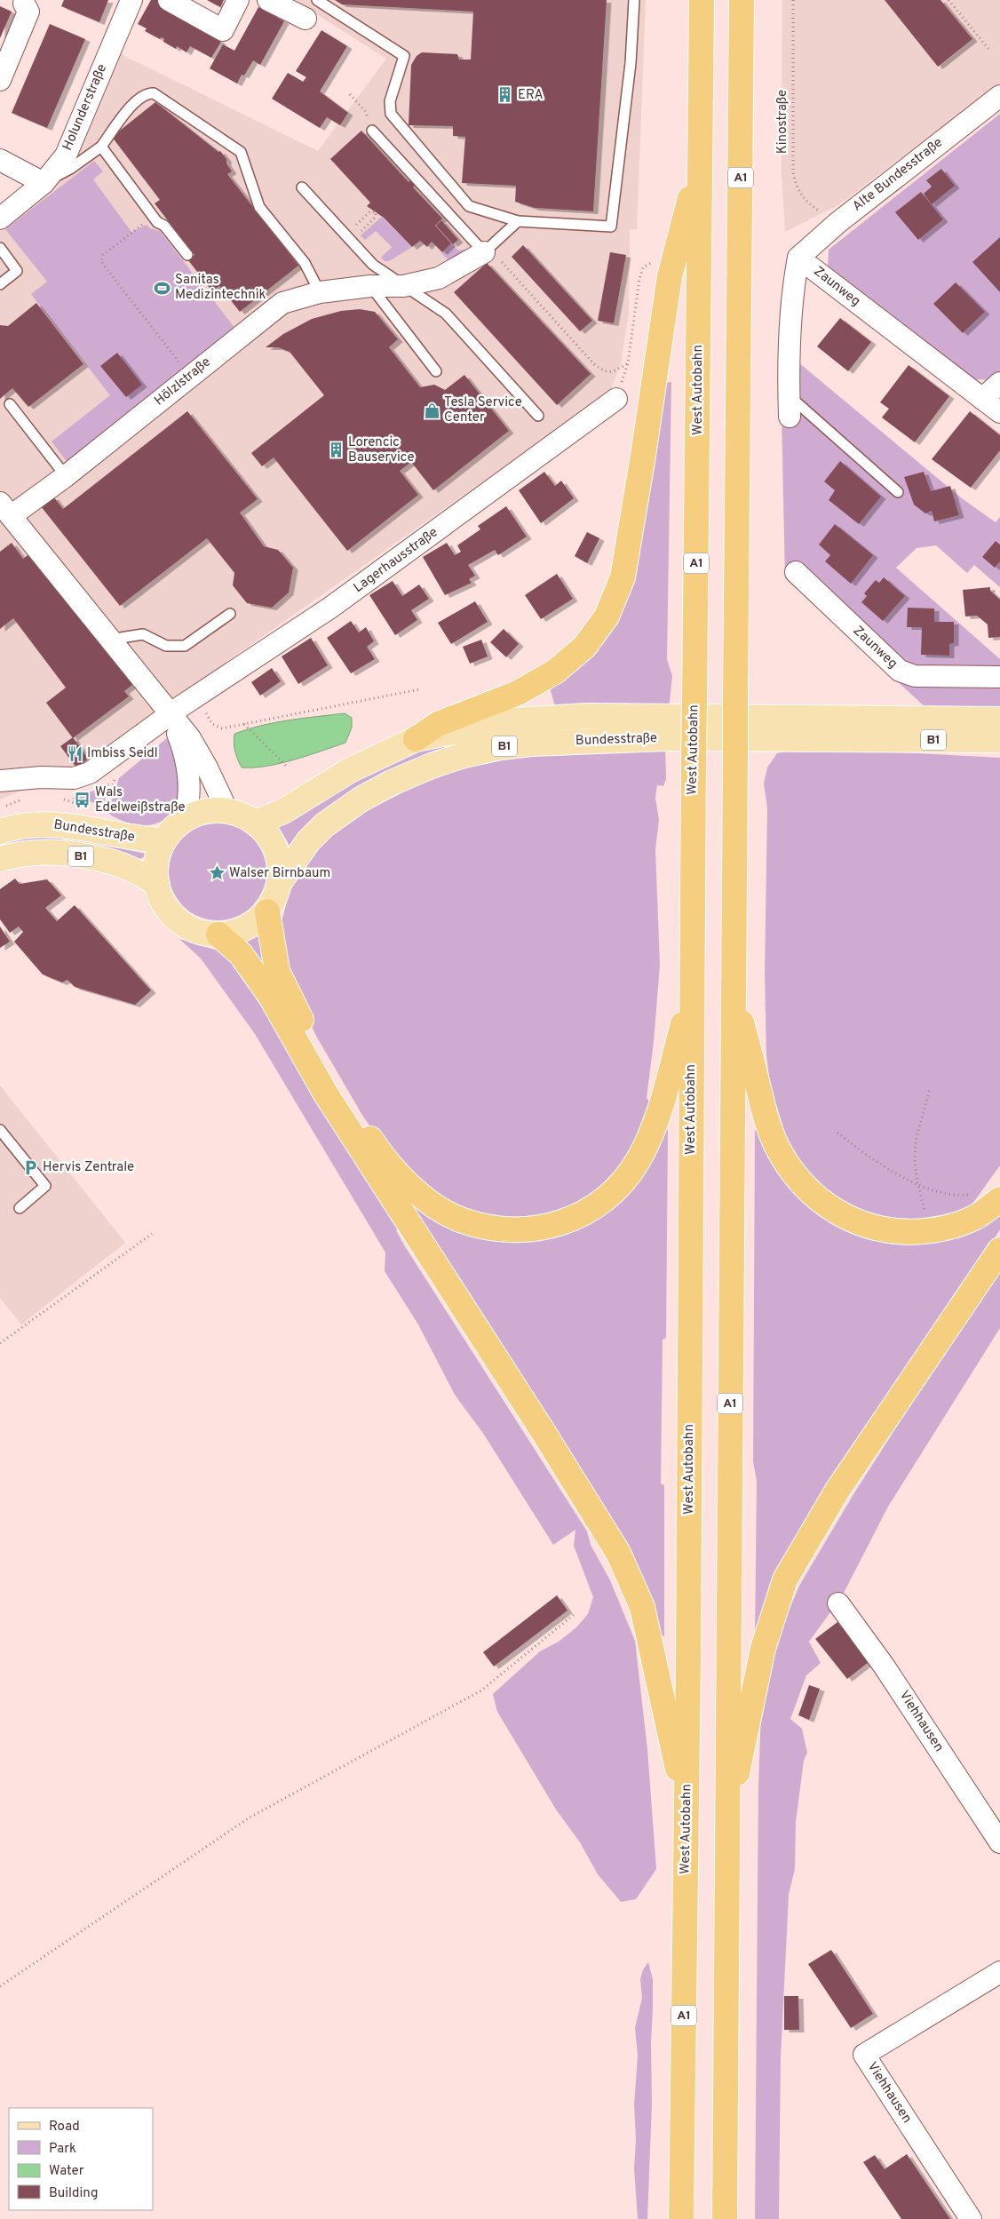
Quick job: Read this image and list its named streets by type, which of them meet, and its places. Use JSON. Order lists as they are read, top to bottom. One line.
{"streets":{"highway":["A1","West Autobahn"],"main road":["Bundesstraße","B1"],"street":["Holunderstraße","Alte Bundesstraße","Zaunweg","Hölzlstraße","Lagerhausstraße","Viehhausen"],"path":["Kinostraße"]},"crossings":[["Kinostraße","Alte Bundesstraße"],["Alte Bundesstraße","Zaunweg"]],"places":{"building":["ERA","Lorencic Bauservice"],"sports":["Sanitas Medizintechnik"],"shop":["Tesla Service Center"],"restaurant":["Imbiss Seidl"],"bus stop":["Wals Edelweißstraße"],"place":["Walser Birnbaum"],"parking":["Hervis Zentrale"]},"legend":["Road","Park","Water","Building"]}
